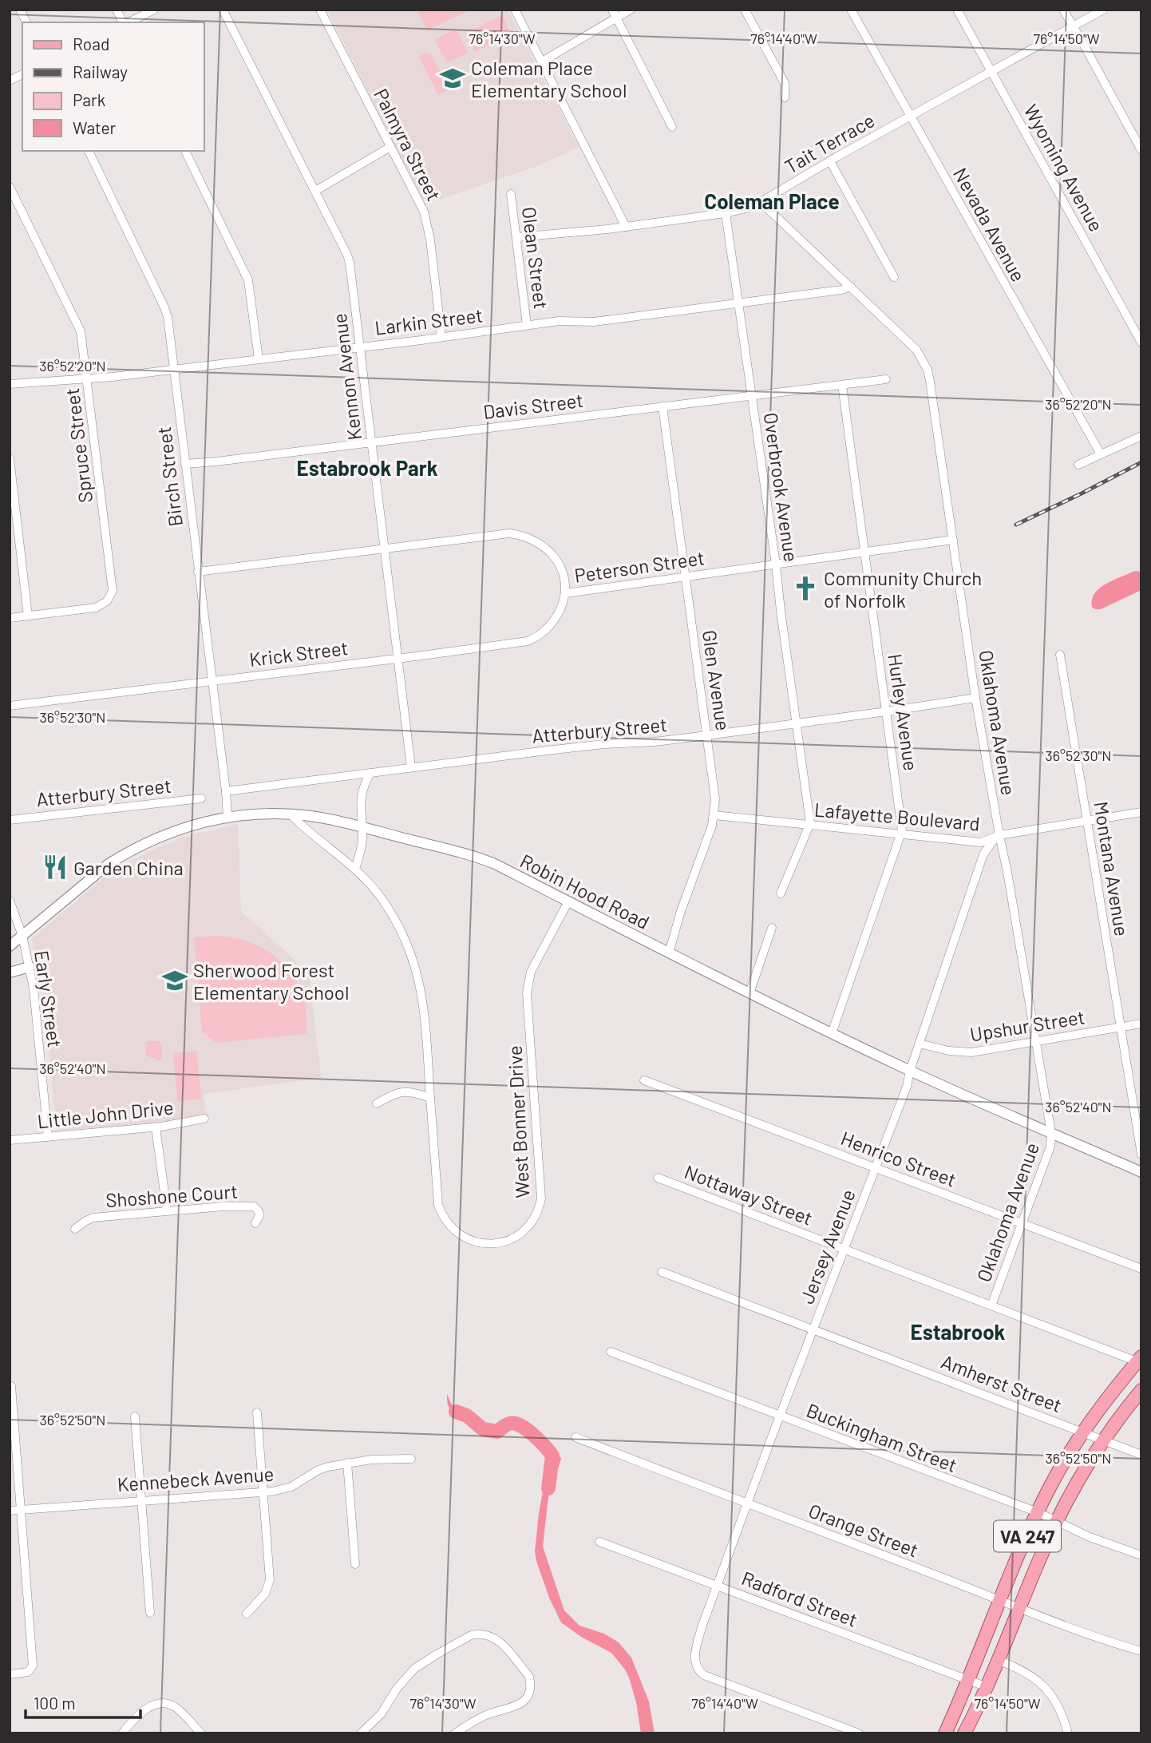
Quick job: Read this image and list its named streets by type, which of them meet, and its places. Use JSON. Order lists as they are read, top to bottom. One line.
{"streets":{"main road":["VA 247"],"street":["Tait Terrace","Palmyra Street","Wyoming Avenue","Nevada Avenue","Olean Street","Larkin Street","Kennon Avenue","Davis Street","Spruce Street","Birch Street","Overbrook Avenue","Peterson Street","Krick Street","Glen Avenue","Hurley Avenue","Oklahoma Avenue","Atterbury Street","Lafayette Boulevard","Montana Avenue","Robin Hood Road","Early Street","Upshur Street","Little John Drive","West Bonner Drive","Henrico Street","Nottaway Street","Shoshone Court","Jersey Avenue","Amherst Street","Buckingham Street","Kennebeck Avenue","Orange Street","Radford Street"]},"crossings":[["Tait Terrace","Wyoming Avenue"],["Tait Terrace","Nevada Avenue"],["Tait Terrace","Olean Street"],["Tait Terrace","Overbrook Avenue"],["Tait Terrace","Oklahoma Avenue"],["Palmyra Street","Larkin Street"],["Olean Street","Larkin Street"],["Larkin Street","Kennon Avenue"],["Larkin Street","Spruce Street"],["Larkin Street","Birch Street"],["Larkin Street","Overbrook Avenue"],["Larkin Street","Oklahoma Avenue"],["Kennon Avenue","Davis Street"],["Kennon Avenue","Peterson Street"],["Kennon Avenue","Krick Street"],["Kennon Avenue","Atterbury Street"],["Davis Street","Birch Street"],["Davis Street","Overbrook Avenue"],["Davis Street","Glen Avenue"],["Davis Street","Hurley Avenue"],["Birch Street","Peterson Street"],["Birch Street","Krick Street"],["Birch Street","Atterbury Street"],["Birch Street","Robin Hood Road"],["Overbrook Avenue","Peterson Street"],["Overbrook Avenue","Atterbury Street"],["Overbrook Avenue","Lafayette Boulevard"],["Peterson Street","Krick Street"],["Peterson Street","Glen Avenue"],["Peterson Street","Hurley Avenue"],["Peterson Street","Oklahoma Avenue"],["Glen Avenue","Atterbury Street"],["Glen Avenue","Lafayette Boulevard"],["Glen Avenue","Robin Hood Road"],["Hurley Avenue","Atterbury Street"],["Hurley Avenue","Lafayette Boulevard"],["Hurley Avenue","Robin Hood Road"],["Oklahoma Avenue","Atterbury Street"],["Oklahoma Avenue","Lafayette Boulevard"],["Oklahoma Avenue","Robin Hood Road"],["Oklahoma Avenue","Upshur Street"],["Oklahoma Avenue","Henrico Street"],["Oklahoma Avenue","Nottaway Street"],["Oklahoma Avenue","Jersey Avenue"],["Lafayette Boulevard","Montana Avenue"],["Lafayette Boulevard","Jersey Avenue"],["Montana Avenue","Upshur Street"],["Robin Hood Road","Early Street"],["Robin Hood Road","West Bonner Drive"],["Robin Hood Road","Jersey Avenue"],["Early Street","Little John Drive"],["Upshur Street","Jersey Avenue"],["Henrico Street","Jersey Avenue"],["Nottaway Street","Jersey Avenue"],["Nottaway Street","VA 247"],["Jersey Avenue","Amherst Street"],["Jersey Avenue","Buckingham Street"],["Jersey Avenue","Orange Street"],["Jersey Avenue","Radford Street"],["Amherst Street","VA 247"],["Buckingham Street","VA 247"],["Orange Street","VA 247"],["VA 247","Radford Street"]],"districts":["Coleman Place","Estabrook Park","Estabrook"],"places":{"school or university":["Coleman Place Elementary School","Sherwood Forest Elementary School"],"church":["Community Church of Norfolk"],"restaurant":["Garden China"]},"legend":["Road","Railway","Park","Water"],"scale_bar":"100 m","coordinates":["76°14'30\"W","76°14'40\"W","76°14'50\"W","36°52'20\"N","36°52'30\"N","36°52'40\"N","36°52'50\"N"]}
